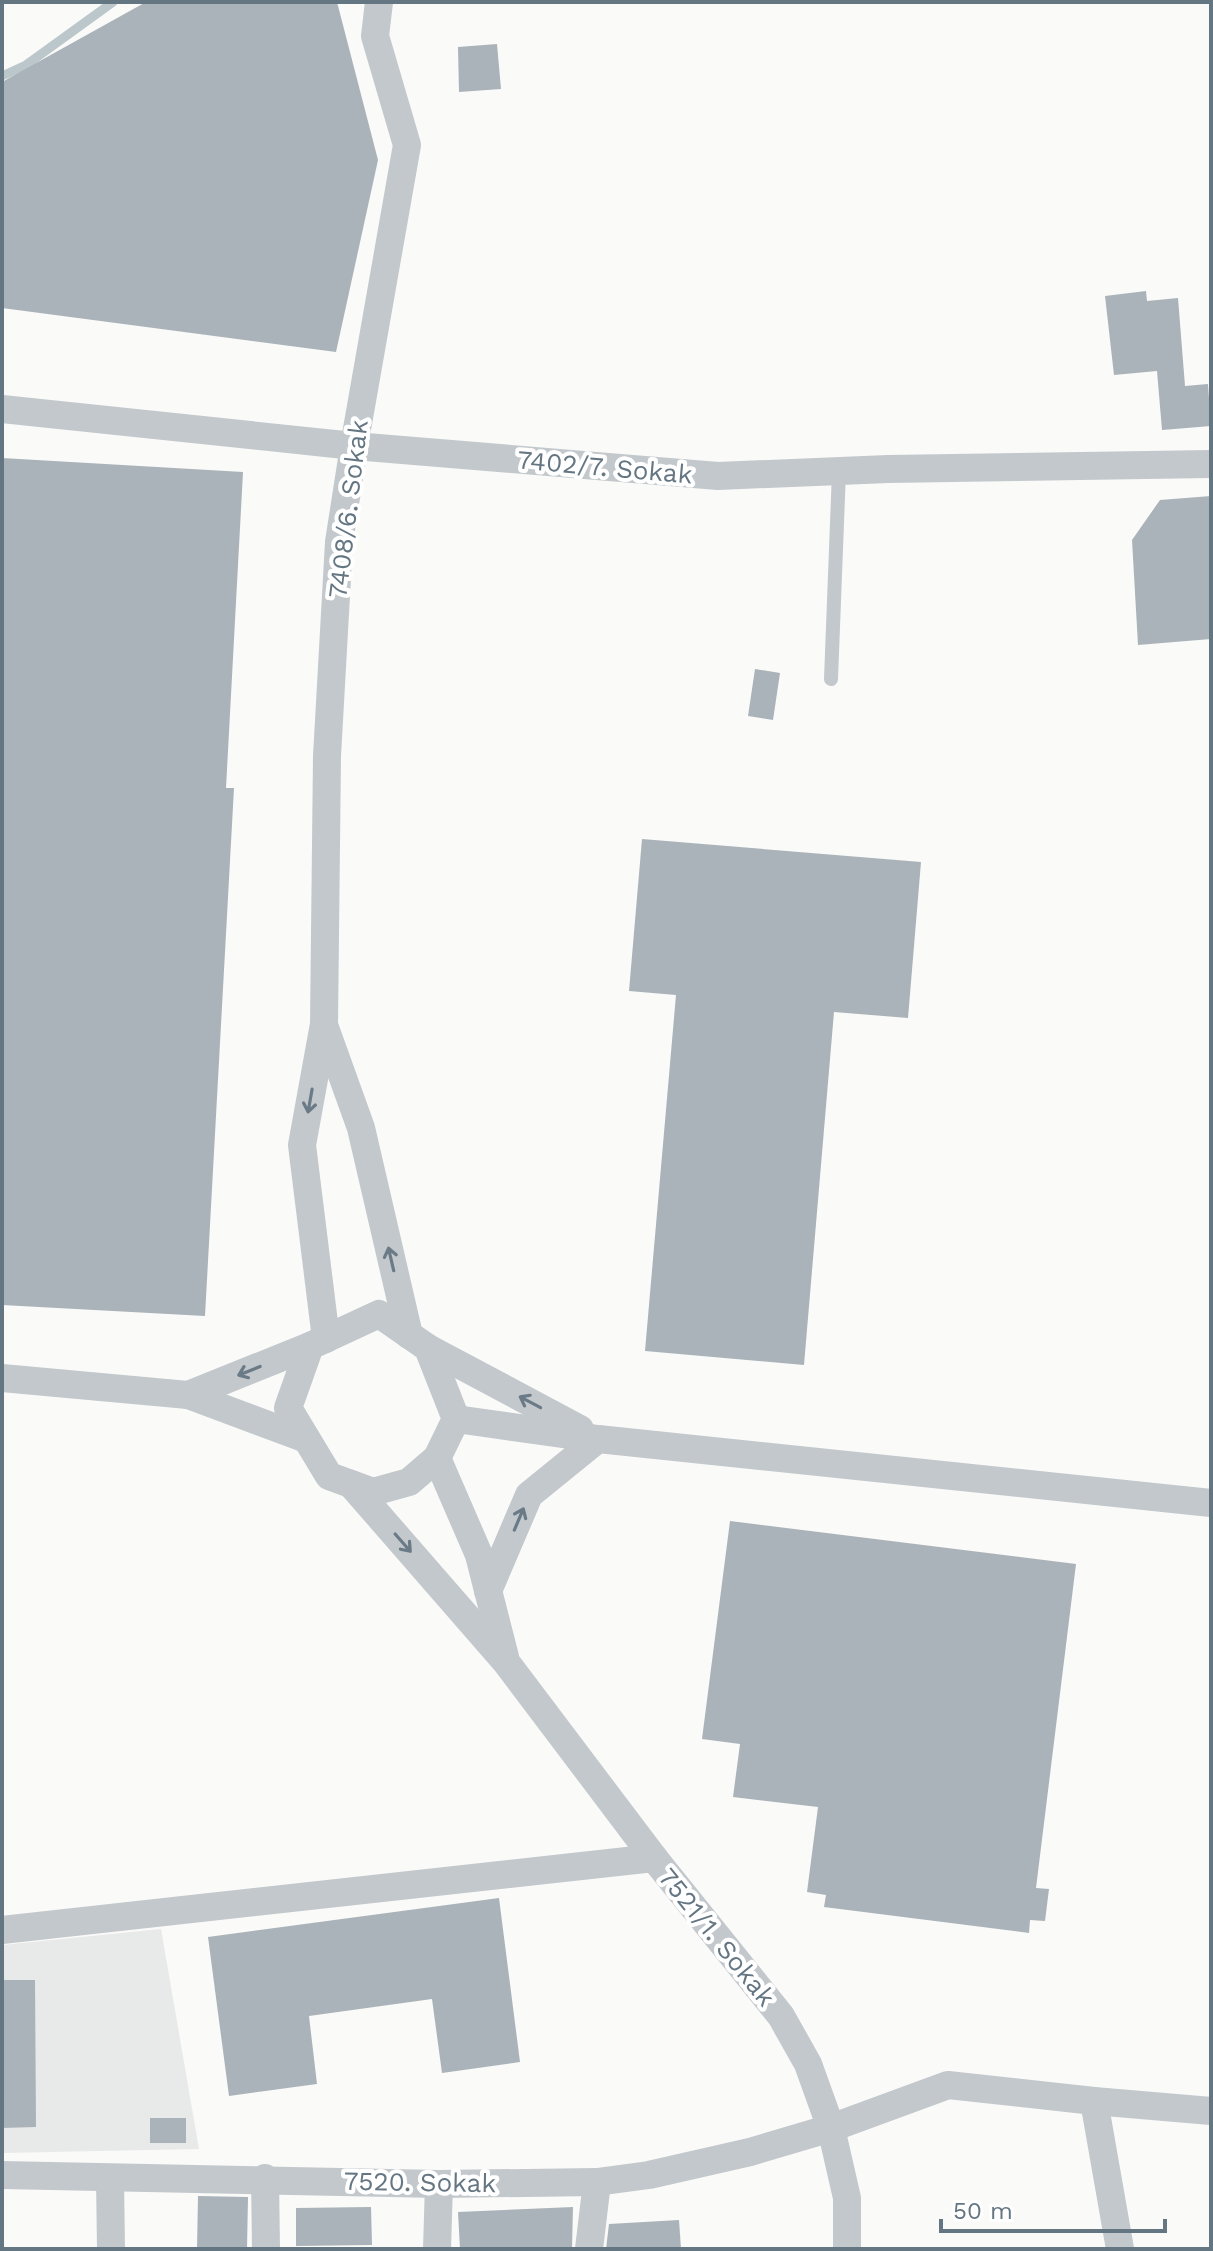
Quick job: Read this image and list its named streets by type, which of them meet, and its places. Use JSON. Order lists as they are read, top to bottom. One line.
{"streets":{"street":["7402/7. Sokak","7408/6. Sokak","7521/1. Sokak","7520. Sokak"]},"crossings":[["7402/7. Sokak","7408/6. Sokak"],["7521/1. Sokak","7520. Sokak"]],"scale_bar":"50 m"}
